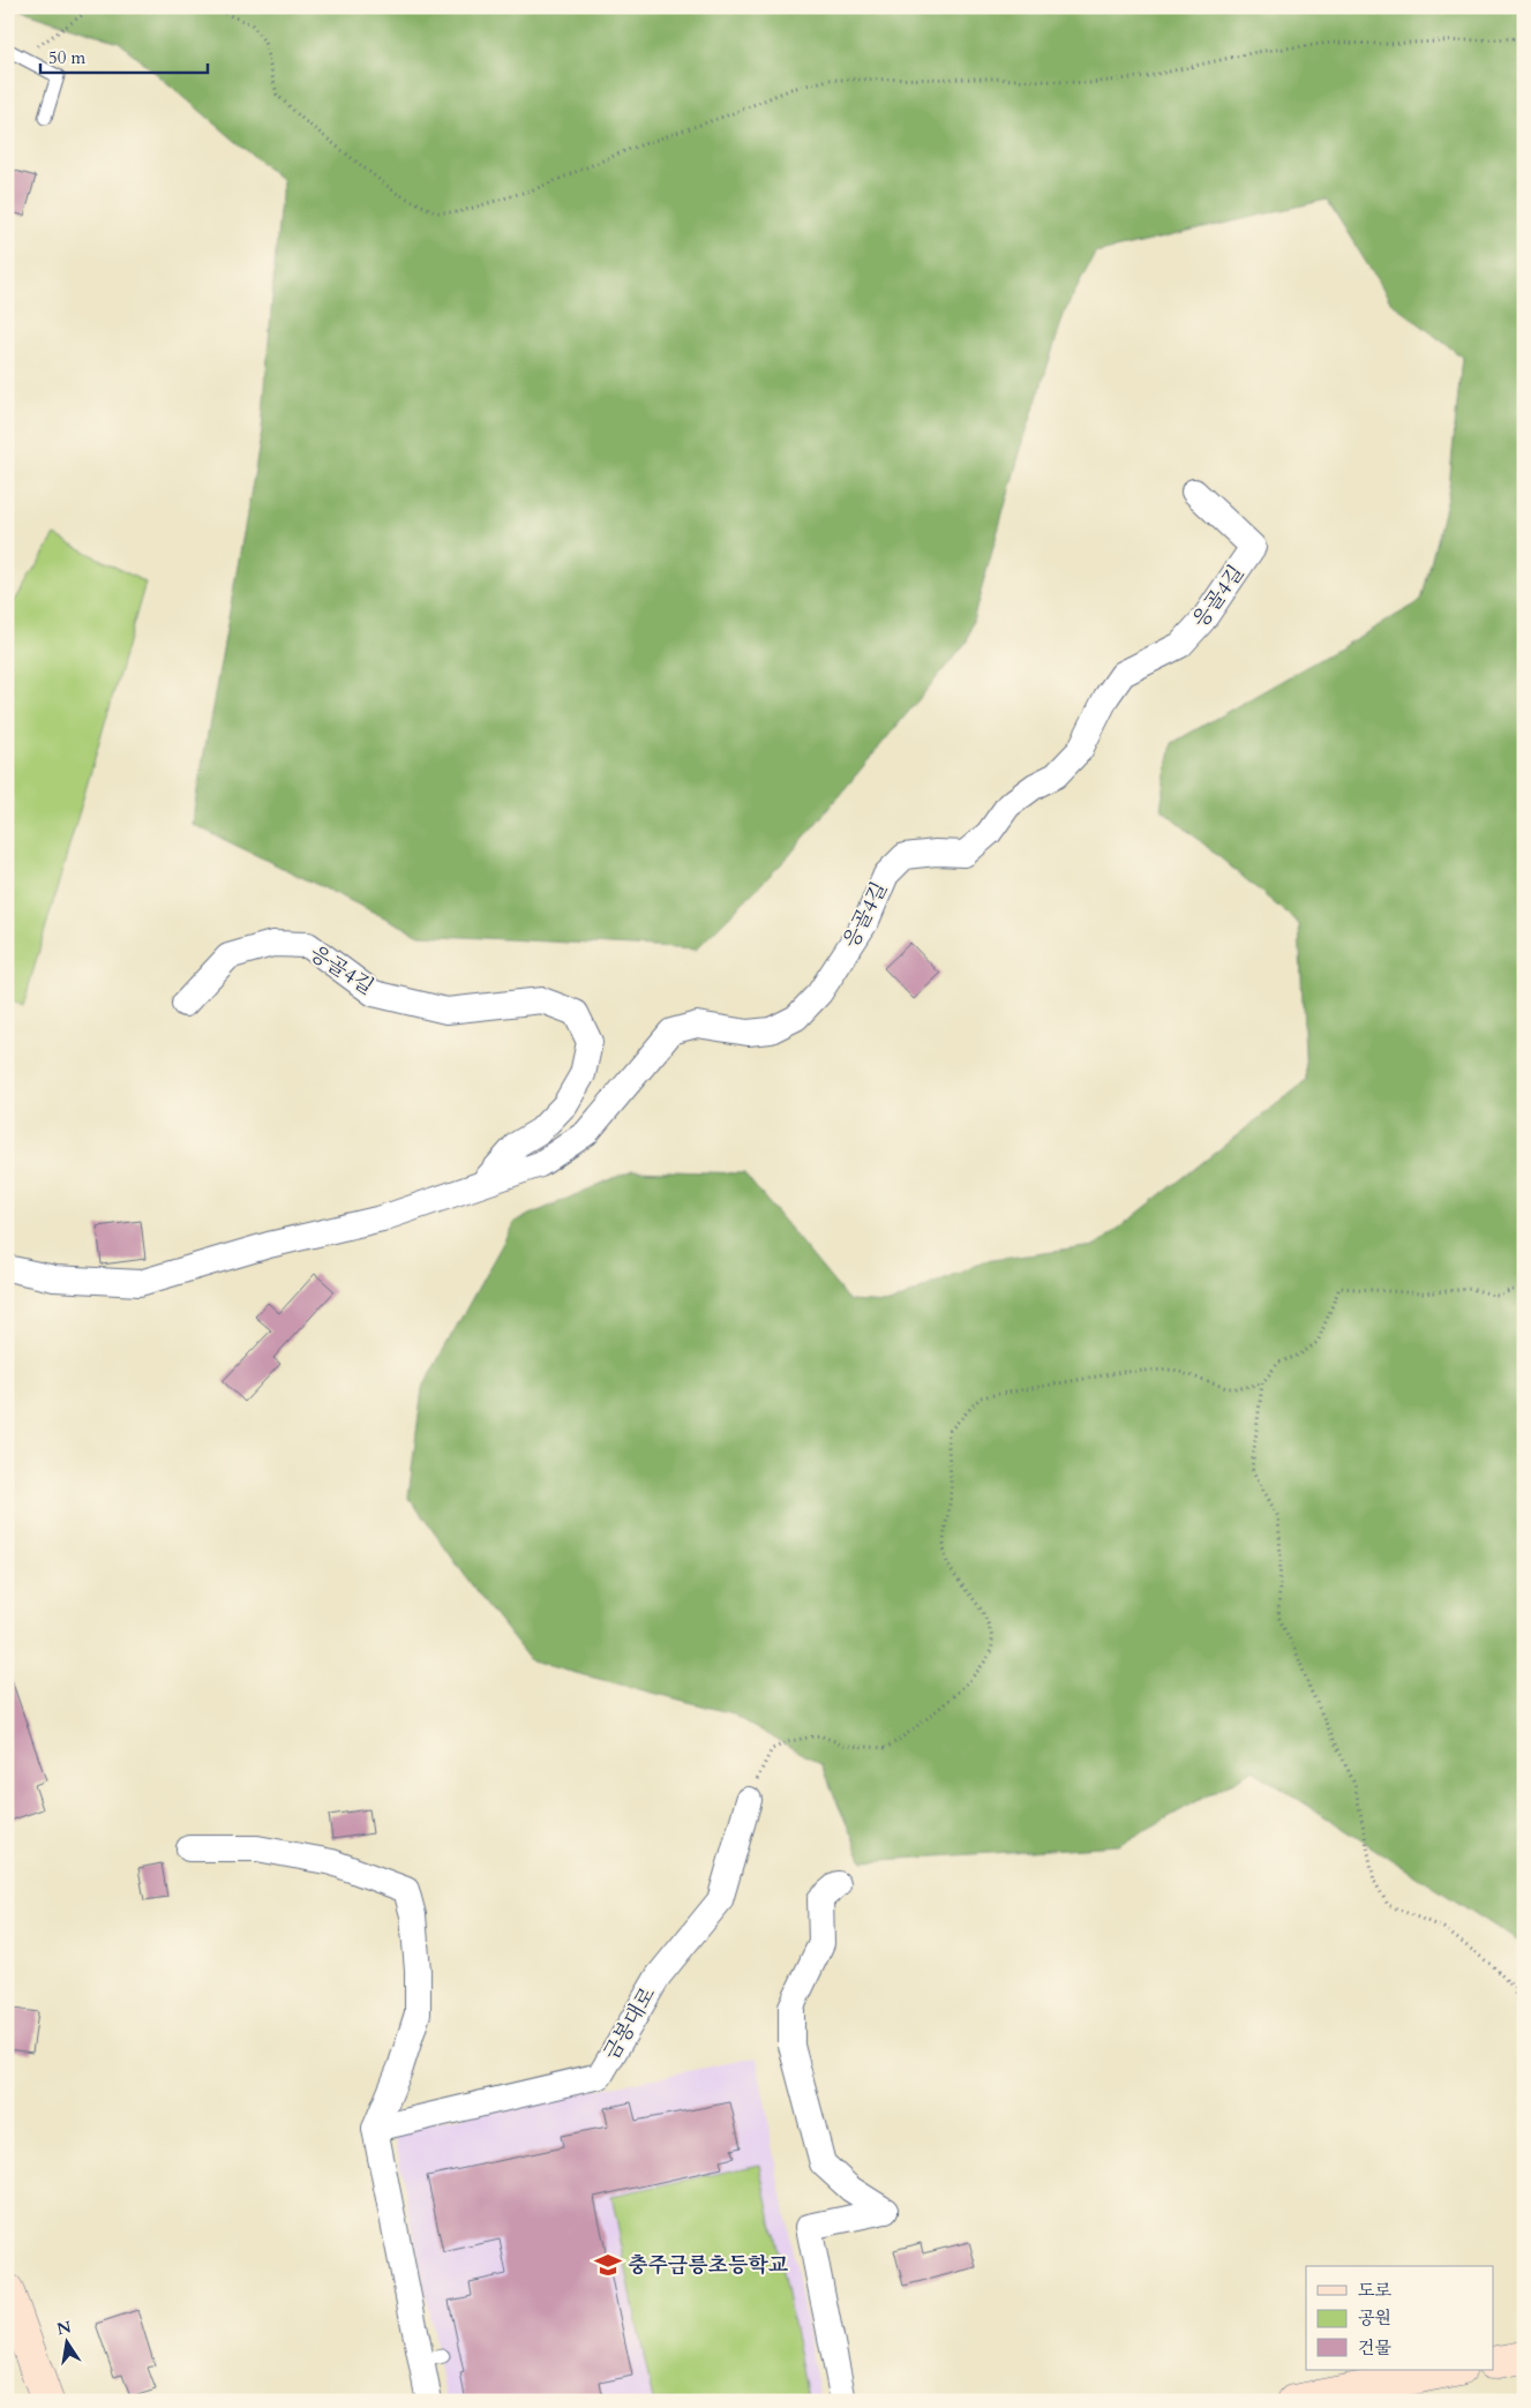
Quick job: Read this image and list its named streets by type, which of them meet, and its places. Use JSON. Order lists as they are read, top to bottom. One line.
{"streets":{"street":["응골4길","금봉대로"]},"places":{"school or university":["충주금릉초등학교"]},"legend":["도로","공원","건물"],"scale_bar":"50 m","north":"top"}
